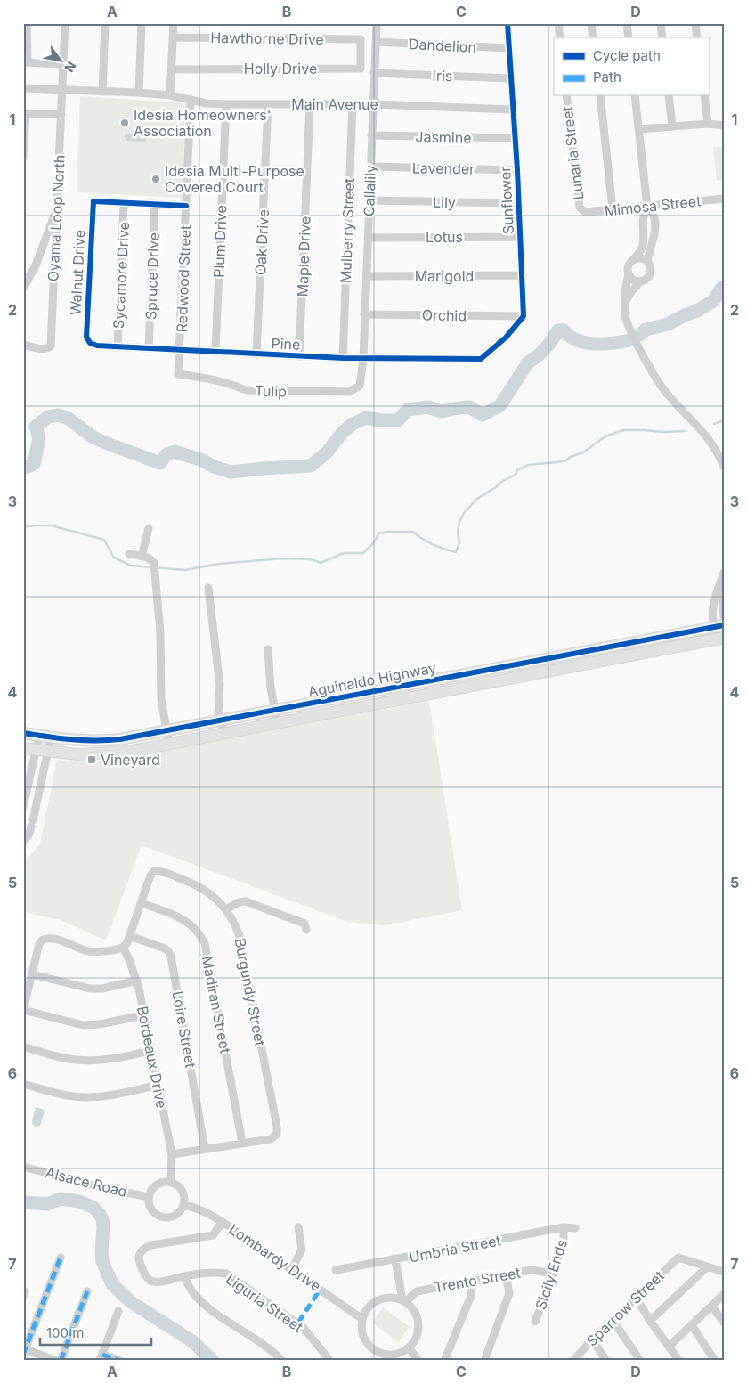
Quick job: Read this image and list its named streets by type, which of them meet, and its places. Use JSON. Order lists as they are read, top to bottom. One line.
{"streets":{"highway":["Aguinaldo Highway"],"street":["Hawthorne Drive","Dandelion","Holly Drive","Iris","Main Avenue","Jasmine","Lunaria Street","Lavender","Callalily","Sunflower","Lily","Mimosa Street","Oyama Loop North","Mulberry Street","Lotus","Plum Drive","Oak Drive","Maple Drive","Walnut Drive","Sycamore Drive","Spruce Drive","Marigold","Redwood Street","Orchid","Pine","Tulip","Burgundy Street","Madiran Street","Loire Street","Bordeaux Drive","Alsace Road","Umbria Street","Lombardy Drive","Sicily Ends","Trento Street","Liguria Street","Sparrow Street"]},"crossings":[["Hawthorne Drive","Holly Drive"],["Dandelion","Callalily"],["Dandelion","Sunflower"],["Iris","Callalily"],["Iris","Sunflower"],["Main Avenue","Callalily"],["Main Avenue","Sunflower"],["Main Avenue","Oyama Loop North"],["Main Avenue","Mulberry Street"],["Main Avenue","Plum Drive"],["Main Avenue","Oak Drive"],["Main Avenue","Maple Drive"],["Main Avenue","Redwood Street"],["Jasmine","Callalily"],["Jasmine","Sunflower"],["Lunaria Street","Mimosa Street"],["Lavender","Callalily"],["Lavender","Sunflower"],["Callalily","Lily"],["Callalily","Lotus"],["Callalily","Marigold"],["Callalily","Orchid"],["Callalily","Pine"],["Callalily","Tulip"],["Sunflower","Lily"],["Sunflower","Lotus"],["Sunflower","Marigold"],["Sunflower","Orchid"],["Sunflower","Pine"],["Mulberry Street","Pine"],["Plum Drive","Pine"],["Oak Drive","Pine"],["Maple Drive","Pine"],["Walnut Drive","Sycamore Drive"],["Walnut Drive","Pine"],["Sycamore Drive","Pine"],["Spruce Drive","Pine"],["Redwood Street","Pine"],["Redwood Street","Tulip"],["Orchid","Pine"],["Pine","Tulip"],["Burgundy Street","Madiran Street"],["Burgundy Street","Loire Street"],["Burgundy Street","Bordeaux Drive"],["Bordeaux Drive","Alsace Road"],["Bordeaux Drive","Lombardy Drive"],["Alsace Road","Lombardy Drive"],["Umbria Street","Sicily Ends"],["Lombardy Drive","Trento Street"],["Lombardy Drive","Liguria Street"],["Sicily Ends","Trento Street"]],"places":{"other":["Idesia Homeowners' Association","Idesia Multi-Purpose Covered Court"],"transit":["Vineyard"]},"legend":["Cycle path","Path"],"scale_bar":"100 m","north":"bottom right","grid":{"columns":["A","B","C","D"],"rows":["1","2","3","4","5","6","7"]}}
